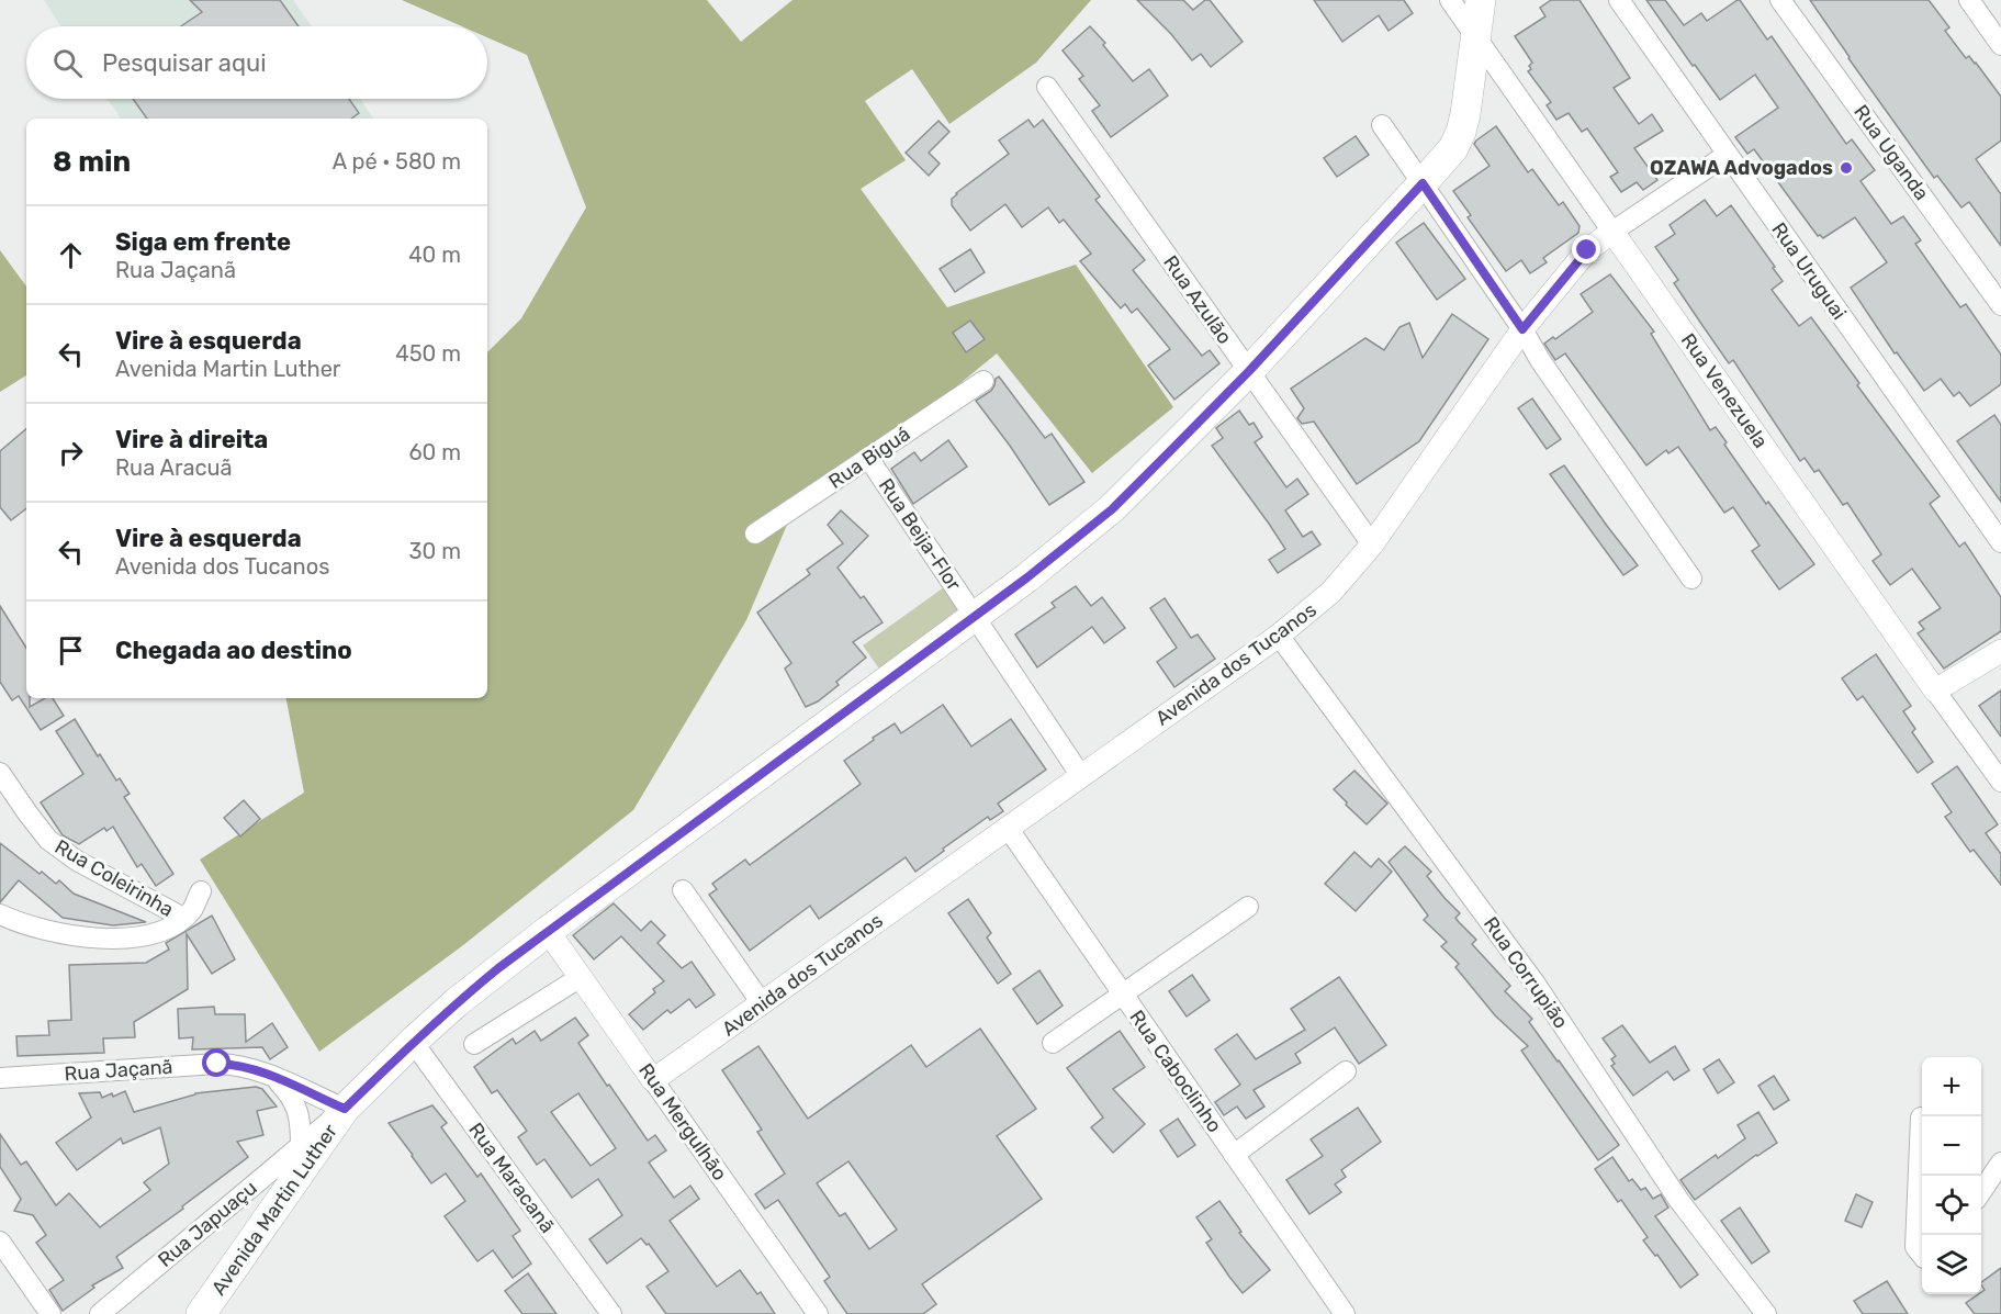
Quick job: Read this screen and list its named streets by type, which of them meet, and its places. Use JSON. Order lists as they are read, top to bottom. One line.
{"streets":{"main road":["Avenida Martin Luther"],"street":["Rua Uganda","Rua Uruguai","Rua Azulão","Rua Venezuela","Rua Biguá","Rua Beija-Flor","Avenida dos Tucanos","Rua Coleirinha","Rua Corrupião","Rua Jaçanã","Rua Caboclinho","Rua Mergulhão","Rua Maracanã","Rua Japuaçu"]},"crossings":[["Rua Uruguai","Avenida dos Tucanos"],["Rua Azulão","Avenida dos Tucanos"],["Rua Azulão","Avenida Martin Luther"],["Rua Venezuela","Avenida dos Tucanos"],["Rua Venezuela","Avenida Martin Luther"],["Rua Biguá","Rua Beija-Flor"],["Rua Beija-Flor","Avenida dos Tucanos"],["Rua Beija-Flor","Avenida Martin Luther"],["Avenida dos Tucanos","Rua Corrupião"],["Avenida dos Tucanos","Rua Caboclinho"],["Avenida dos Tucanos","Rua Mergulhão"],["Rua Jaçanã","Avenida Martin Luther"],["Rua Jaçanã","Rua Japuaçu"],["Rua Mergulhão","Avenida Martin Luther"],["Rua Maracanã","Avenida Martin Luther"],["Avenida Martin Luther","Rua Japuaçu"]],"places":["OZAWA Advogados"],"page":{"search":"Pesquisar aqui","heading":["8 min","A pé · 580 m"],"list":[["Siga em frente","Rua Jaçanã","40 m"],["Vire à esquerda","Avenida Martin Luther","450 m"],["Vire à direita","Rua Aracuã","60 m"],["Vire à esquerda","Avenida dos Tucanos","30 m"],"Chegada ao destino"],"map_buttons":["+","−"]}}
